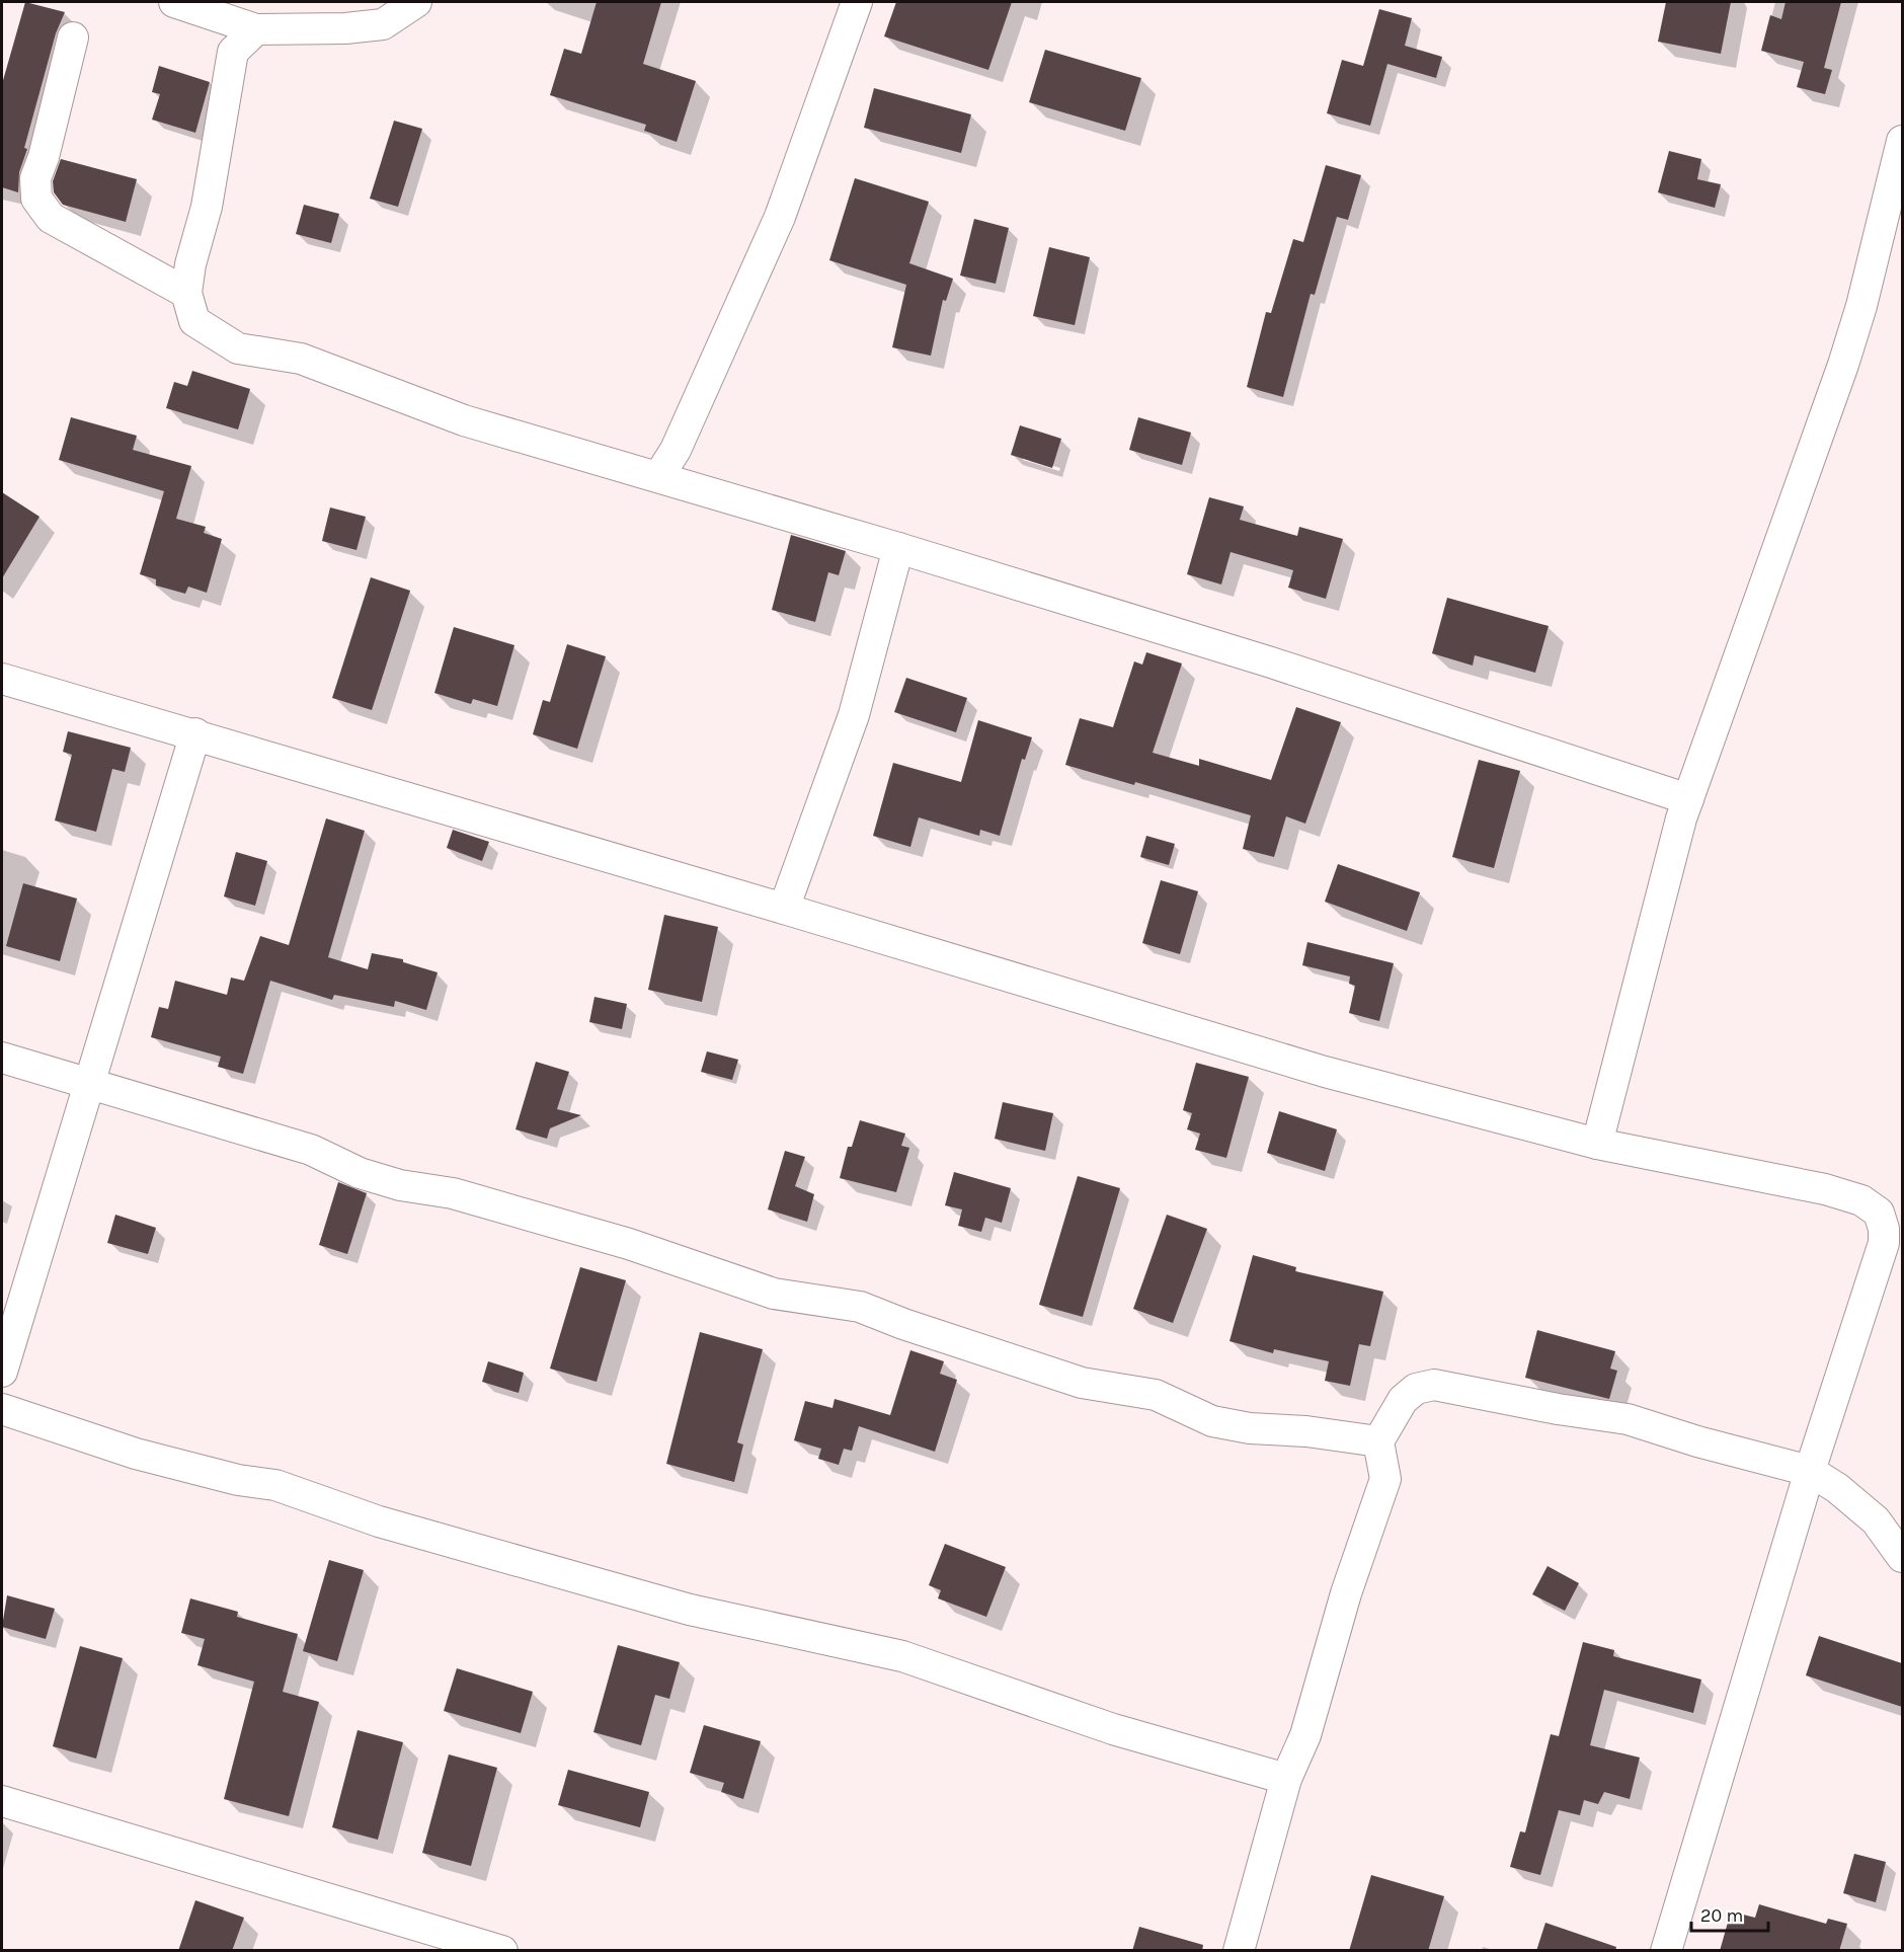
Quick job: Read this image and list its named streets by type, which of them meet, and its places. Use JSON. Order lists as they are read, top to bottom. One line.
{"scale_bar":"20 m"}
